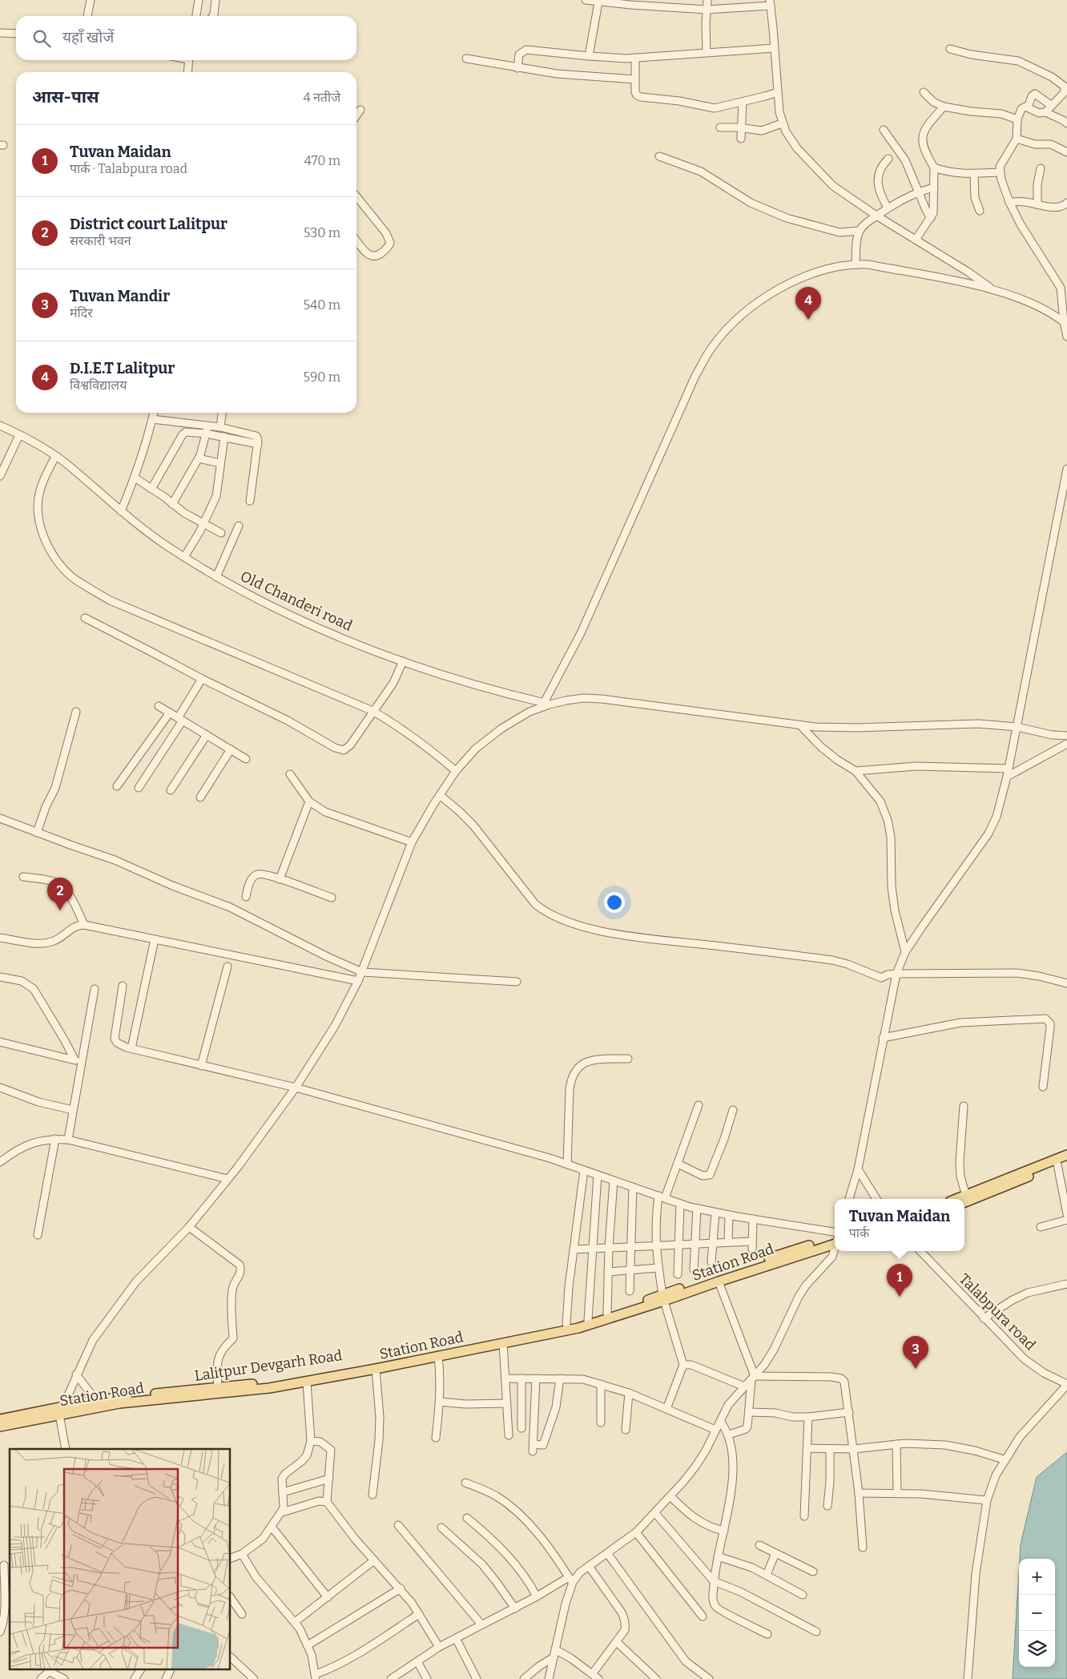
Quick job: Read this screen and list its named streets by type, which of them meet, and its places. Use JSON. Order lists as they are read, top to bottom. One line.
{"streets":{"main road":["Station Road","Lalitpur Devgarh Road"],"street":["Old Chanderi road","Talabpura road"]},"crossings":[["Station Road","Lalitpur Devgarh Road"]],"page":{"search":"यहाँ खोजें","heading":["आस-पास","4 नतीजे"],"list":[{"mark":"1","name":"Tuvan Maidan","note":"पार्क · Talabpura road","value":"470 m"},{"mark":"2","name":"District court Lalitpur","note":"सरकारी भवन","value":"530 m"},{"mark":"3","name":"Tuvan Mandir","note":"मंदिर","value":"540 m"},{"mark":"4","name":"D.I.E.T Lalitpur","note":"विश्वविद्यालय","value":"590 m"}],"pins":["4","2","1","3"],"popup":["Tuvan Maidan","पार्क"],"map_buttons":["+","−"]}}
